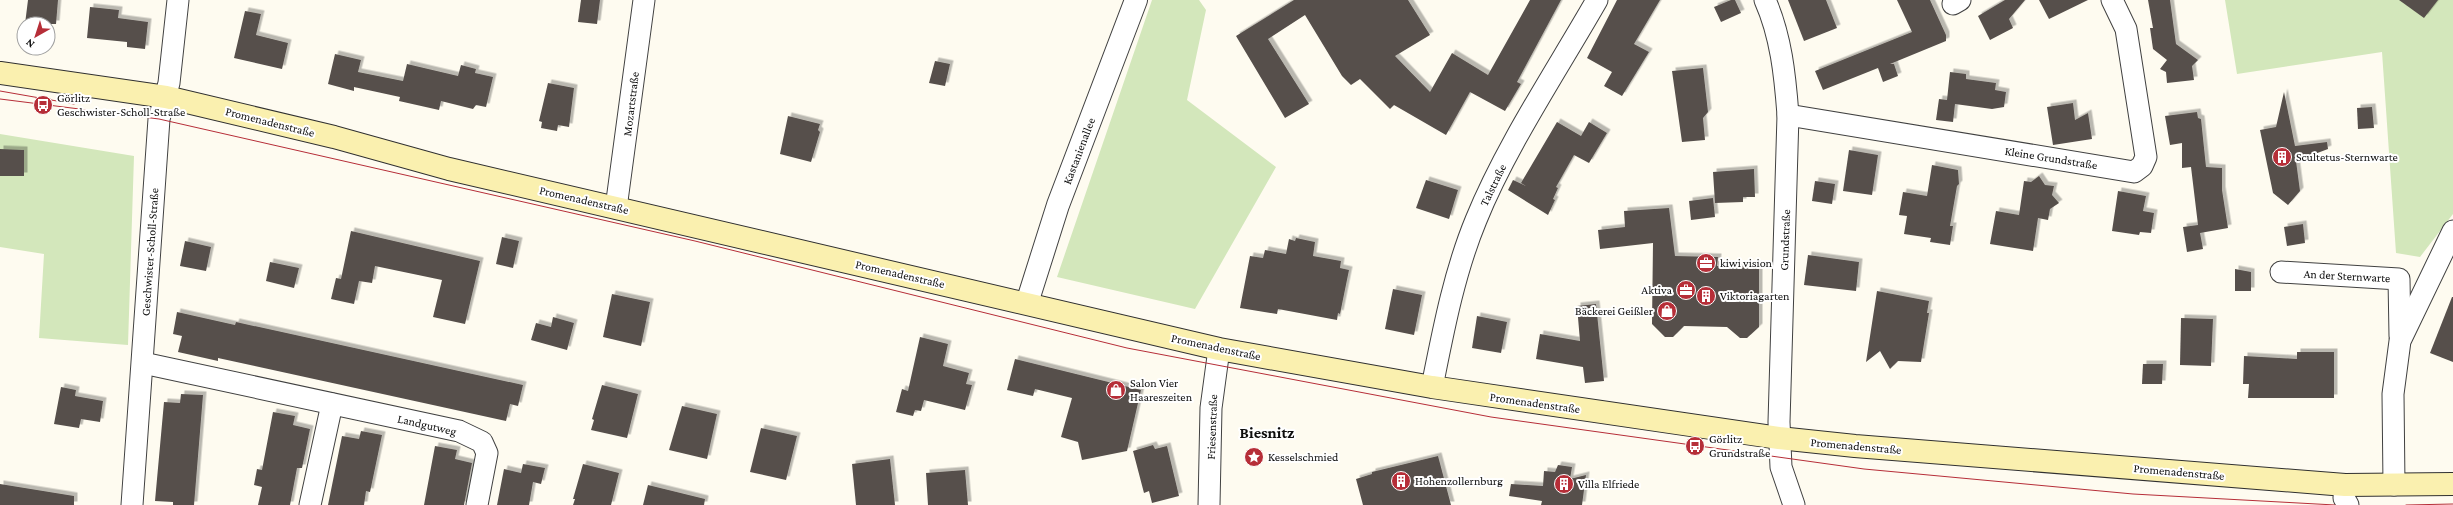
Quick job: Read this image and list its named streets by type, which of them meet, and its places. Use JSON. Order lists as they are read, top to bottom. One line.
{"streets":{"main road":["Promenadenstraße"],"street":["Mozartstraße","Kastanienallee","Kleine Grundstraße","Talstraße","Grundstraße","Geschwister-Scholl-Straße","An der Sternwarte","Landgutweg","Friesenstraße"]},"crossings":[["Mozartstraße","Promenadenstraße"],["Promenadenstraße","Kastanienallee"],["Promenadenstraße","Talstraße"],["Promenadenstraße","Grundstraße"],["Promenadenstraße","Geschwister-Scholl-Straße"],["Promenadenstraße","An der Sternwarte"],["Promenadenstraße","Friesenstraße"],["Kleine Grundstraße","Grundstraße"],["Geschwister-Scholl-Straße","Landgutweg"]],"districts":["Biesnitz"],"places":{"bus stop":["Görlitz Geschwister-Scholl-Straße","Görlitz Grundstraße"],"building":["Scultetus-Sternwarte","Viktoriagarten","Hohenzollernburg","Villa Elfriede"],"office":["kiwi vision","Aktiva"],"shop":["Bäckerei Geißler","Salon Vier Haareszeiten"],"place":["Kesselschmied"]},"north":"bottom left"}
